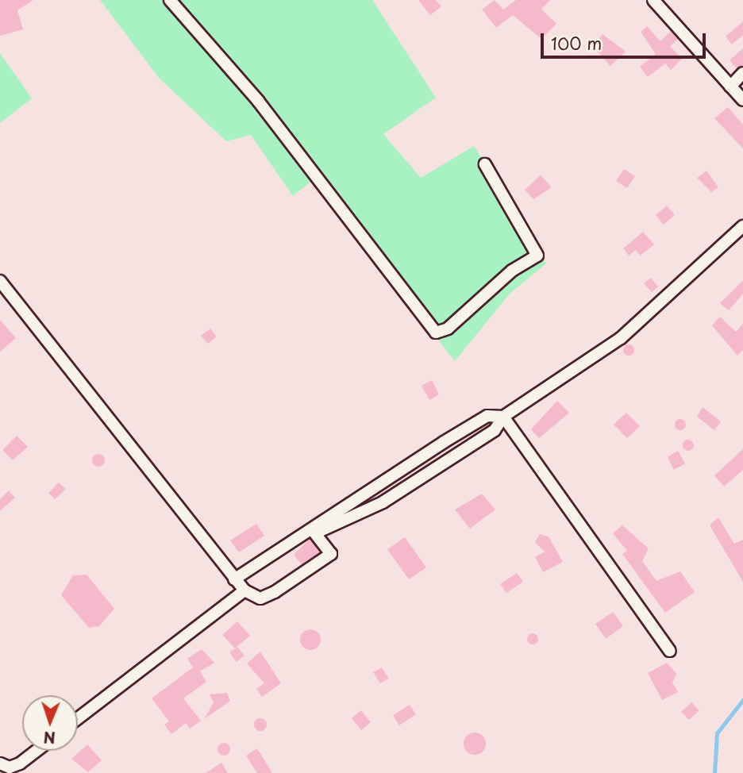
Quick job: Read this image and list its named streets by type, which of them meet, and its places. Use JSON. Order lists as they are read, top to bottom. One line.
{"scale_bar":"100 m","north":"bottom"}
